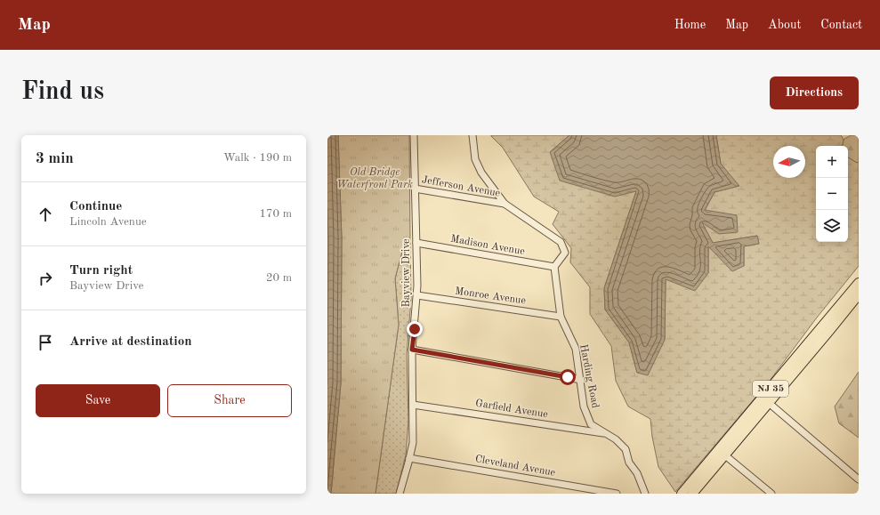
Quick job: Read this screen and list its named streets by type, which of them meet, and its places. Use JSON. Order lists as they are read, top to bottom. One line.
{"streets":{"highway":["NJ 35"],"street":["Jefferson Avenue","Madison Avenue","Bayview Drive","Monroe Avenue","Harding Road","Garfield Avenue","Cleveland Avenue"]},"crossings":[["Jefferson Avenue","Bayview Drive"],["Madison Avenue","Bayview Drive"],["Madison Avenue","Harding Road"],["Bayview Drive","Monroe Avenue"],["Bayview Drive","Garfield Avenue"],["Bayview Drive","Cleveland Avenue"],["Monroe Avenue","Harding Road"],["Harding Road","Garfield Avenue"]],"parks":["Old Bridge Waterfront Park"],"north":"left","page":{"header":"Map","nav":["Home","Map","About","Contact"],"buttons":["Directions",["Save","Share"]],"title":"Find us","heading":["3 min","Walk · 190 m"],"map_buttons":["+","−"],"list":[["Continue","Lincoln Avenue","170 m"],["Turn right","Bayview Drive","20 m"],"Arrive at destination"]}}
